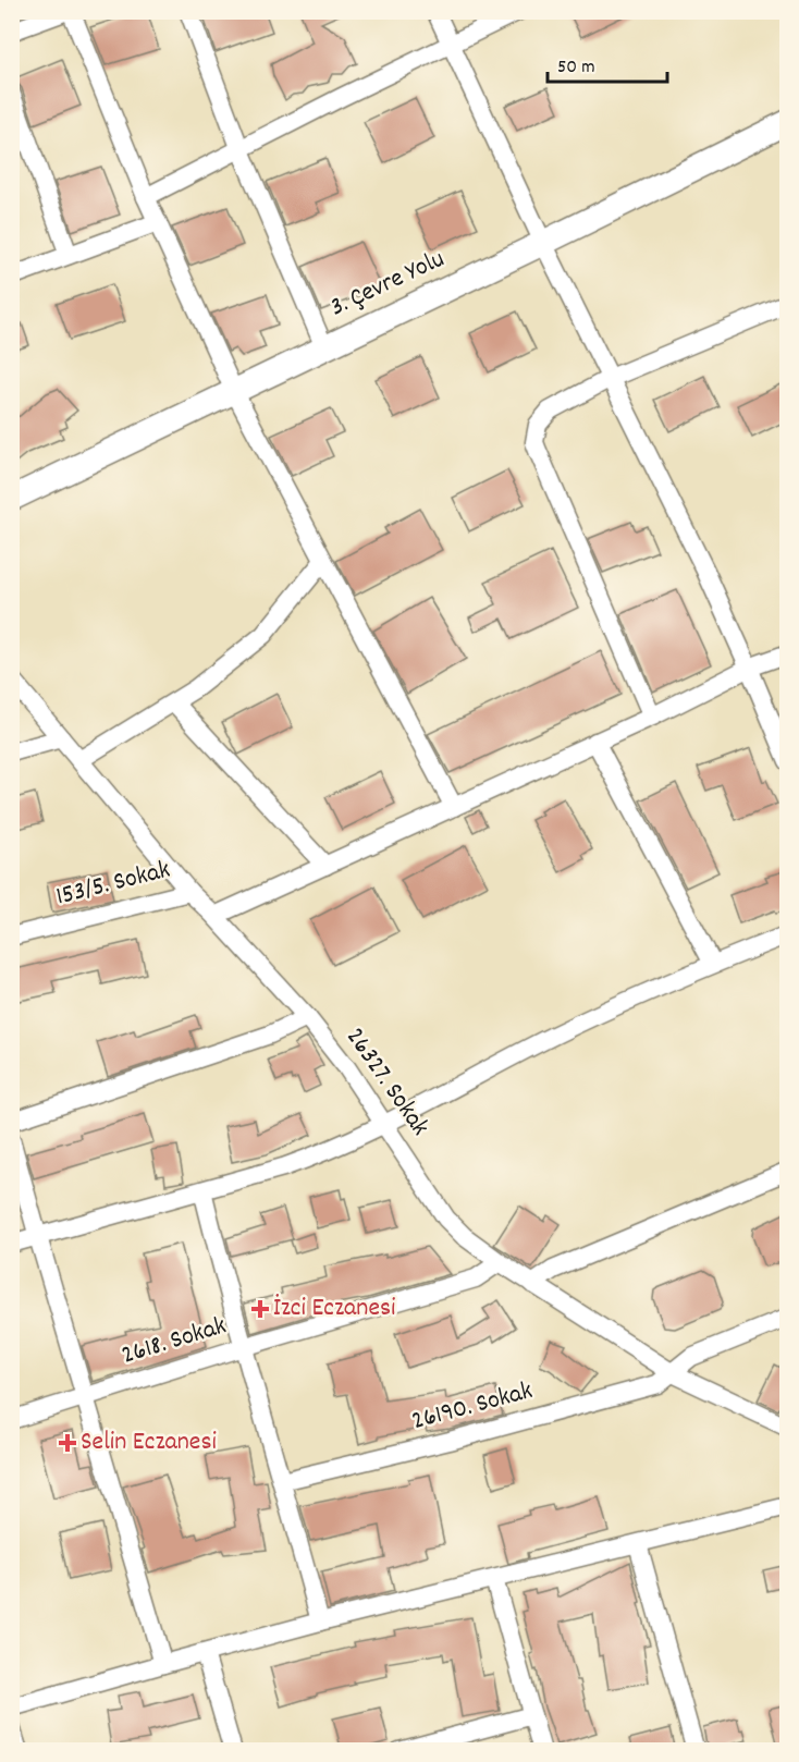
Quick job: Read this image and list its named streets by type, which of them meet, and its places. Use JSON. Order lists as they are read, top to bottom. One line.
{"streets":{"main road":["3. Çevre Yolu"],"street":["153/5. Sokak","26327. Sokak","2618. Sokak","26190. Sokak"]},"crossings":[["153/5. Sokak","26327. Sokak"],["26327. Sokak","2618. Sokak"],["26327. Sokak","26190. Sokak"]],"places":{"health":["İzci Eczanesi","Selin Eczanesi"]},"scale_bar":"50 m"}
